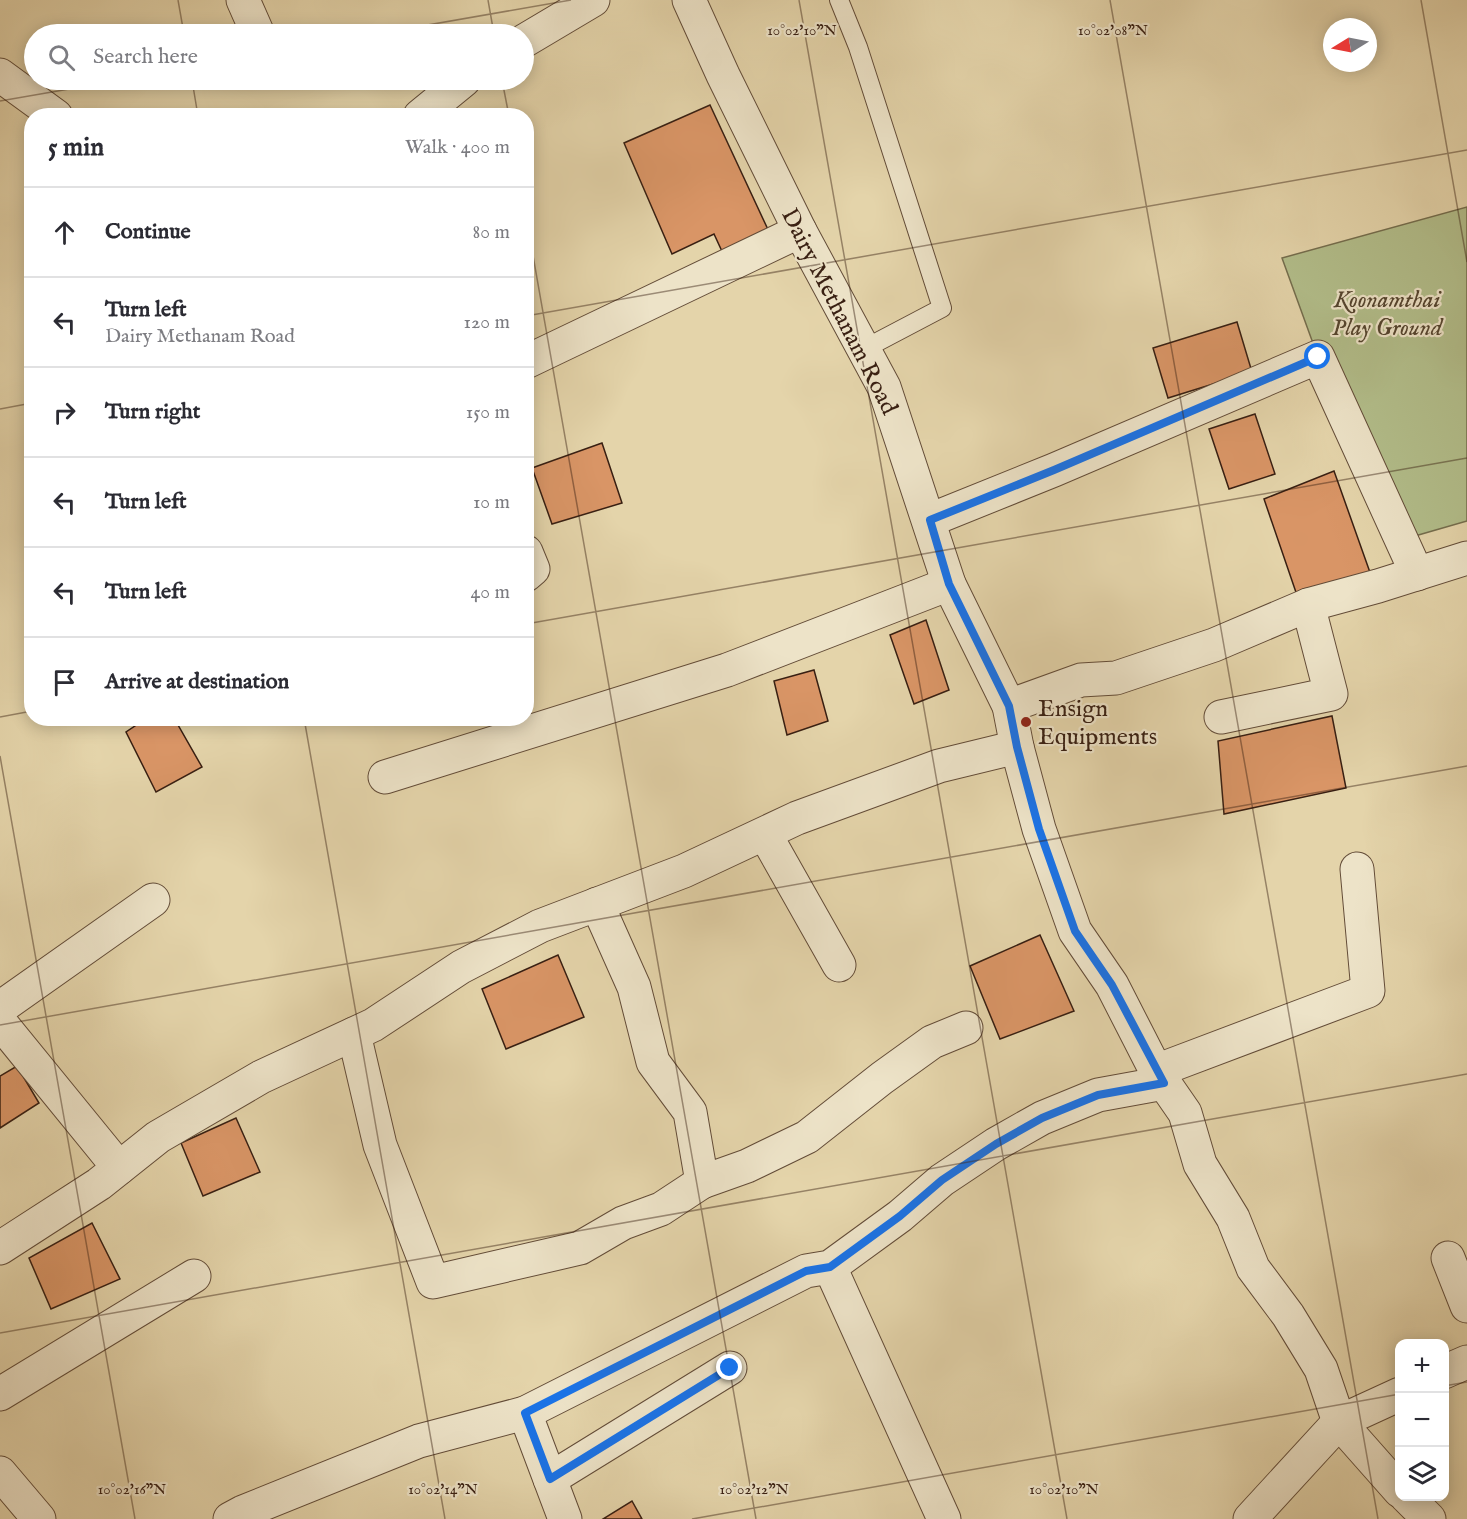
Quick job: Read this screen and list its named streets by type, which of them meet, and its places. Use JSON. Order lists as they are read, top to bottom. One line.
{"streets":{"street":["Dairy Methanam Road"]},"parks":["Koonamthai Play Ground"],"places":["Ensign Equipments"],"north":"left","page":{"search":"Search here","heading":["5 min","Walk · 400 m"],"list":[["Continue","80 m"],["Turn left","Dairy Methanam Road","120 m"],["Turn right","150 m"],["Turn left","10 m"],["Turn left","40 m"],"Arrive at destination"],"map_buttons":["+","−"]},"coordinates":["10°02'10\"N","10°02'08\"N","10°02'16\"N","10°02'14\"N","10°02'12\"N"]}
